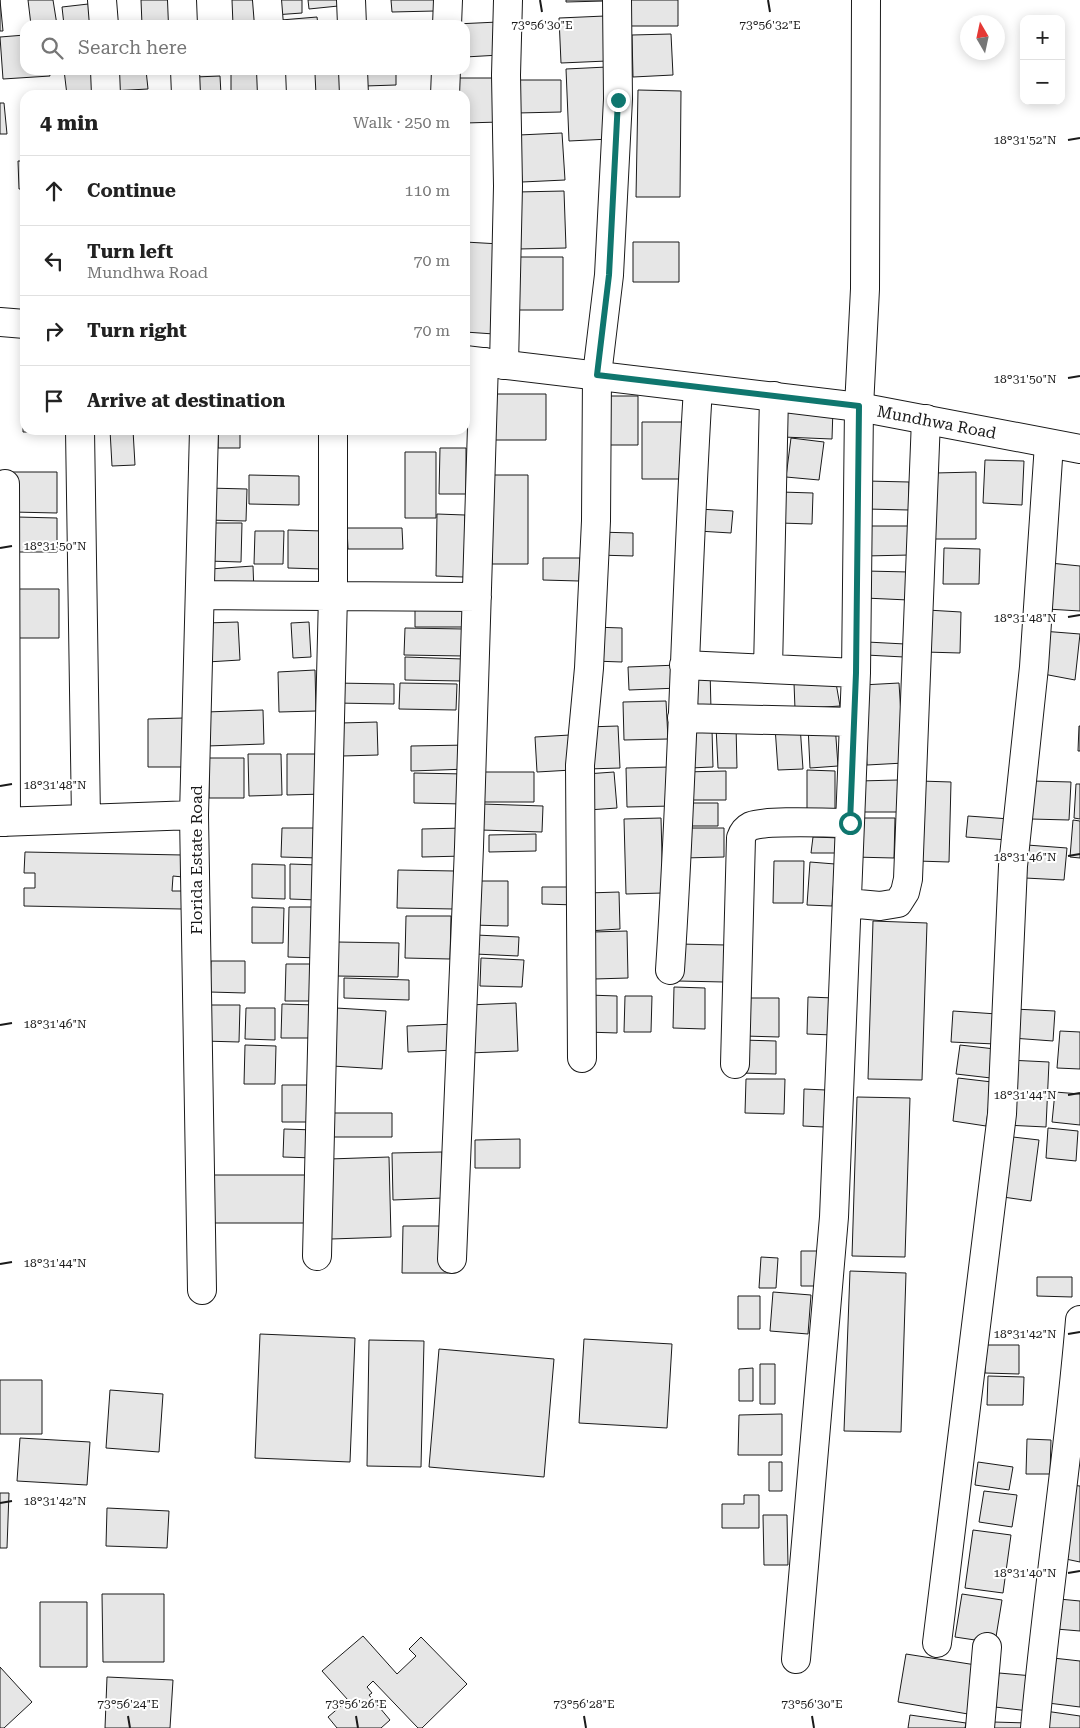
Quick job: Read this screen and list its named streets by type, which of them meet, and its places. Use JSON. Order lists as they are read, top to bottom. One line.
{"streets":{"street":["Mundhwa Road","Florida Estate Road"]},"north":"top","page":{"map_buttons":["+","−"],"search":"Search here","heading":["4 min","Walk · 250 m"],"list":[["Continue","110 m"],["Turn left","Mundhwa Road","70 m"],["Turn right","70 m"],"Arrive at destination"]},"coordinates":["73°56'30\"E","73°56'32\"E","18°31'52\"N","18°31'50\"N","18°31'48\"N","18°31'46\"N","18°31'44\"N","18°31'42\"N","18°31'40\"N","73°56'24\"E","73°56'26\"E","73°56'28\"E"]}
